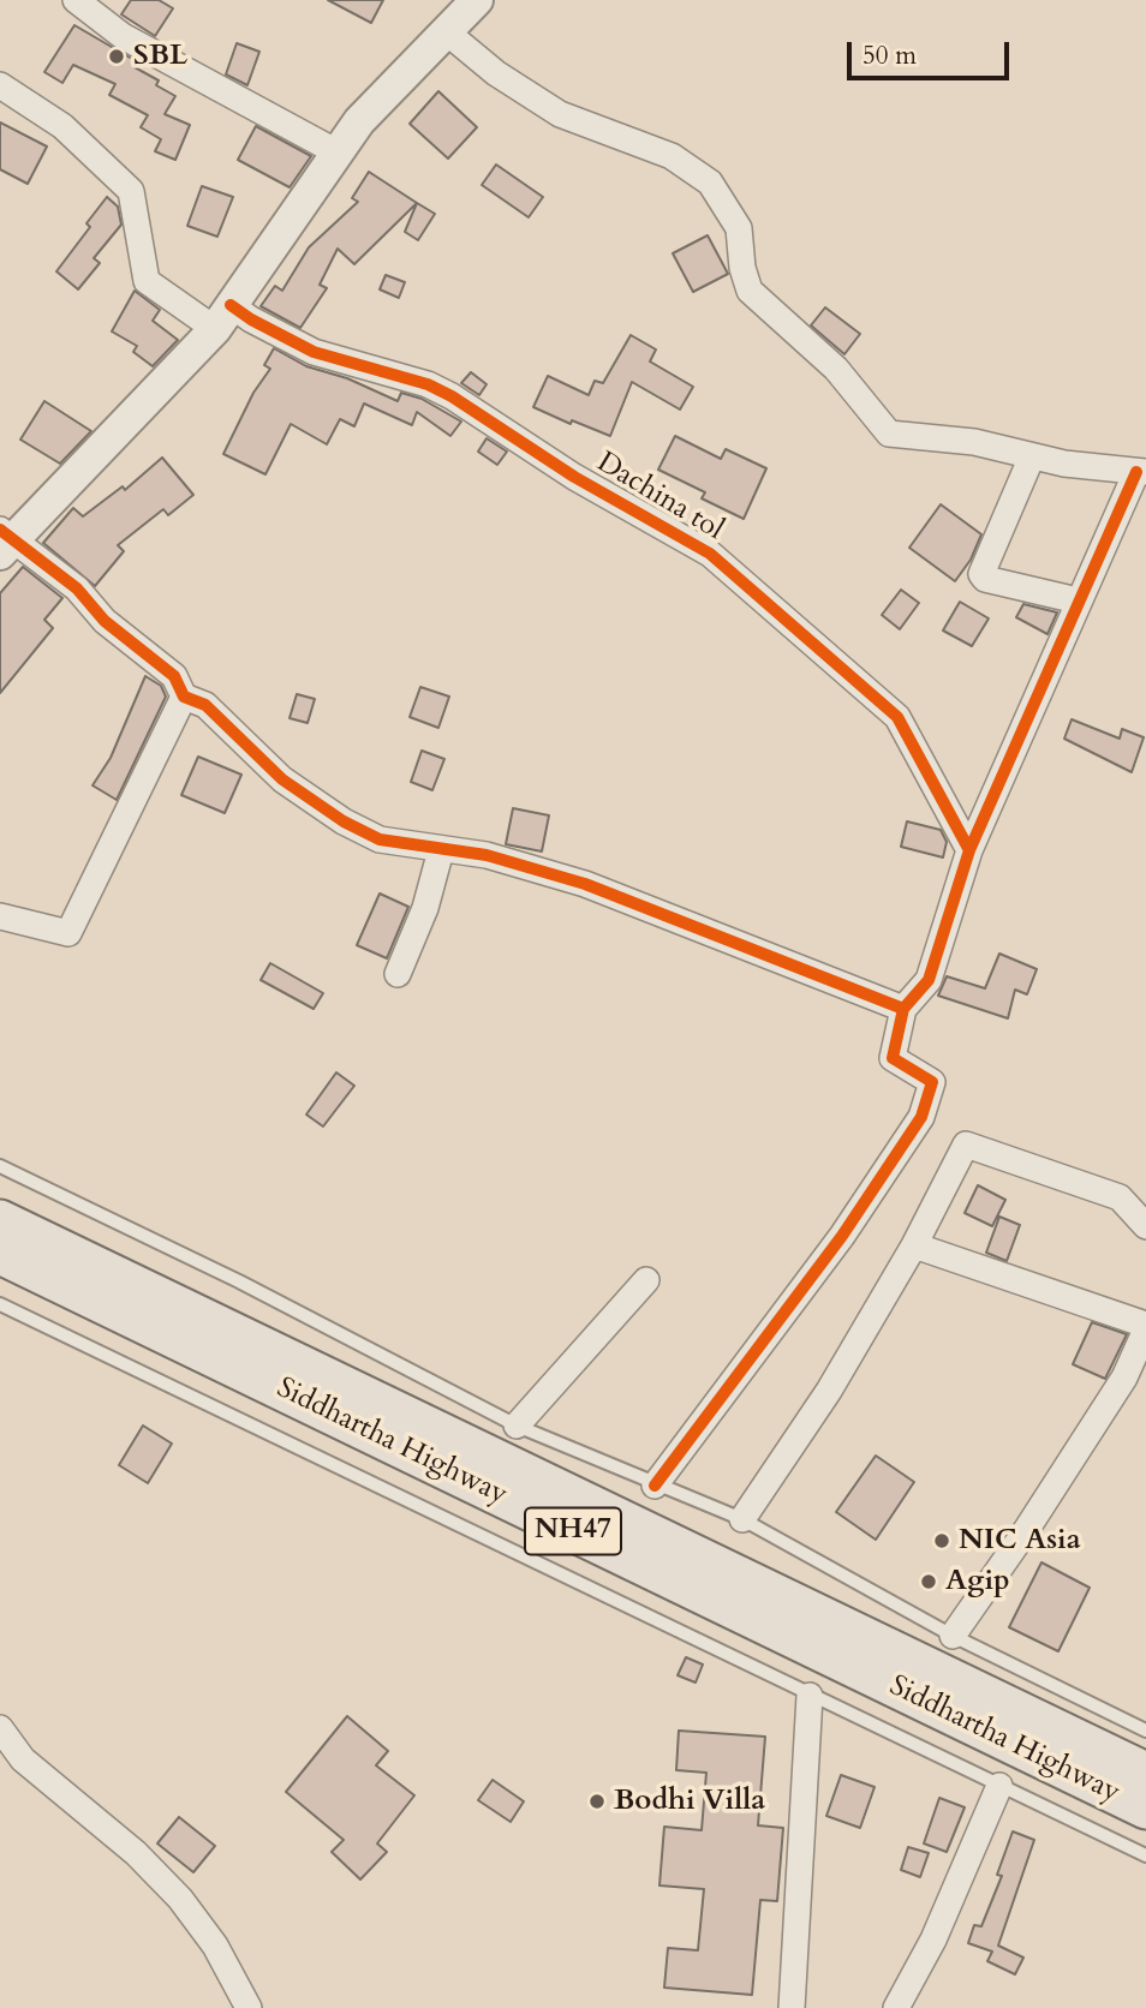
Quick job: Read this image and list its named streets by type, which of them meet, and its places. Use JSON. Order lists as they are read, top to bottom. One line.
{"streets":{"highway":["Siddhartha Highway","NH47"],"street":["Dachina tol"]},"places":["SBL","NIC Asia","Agip","Bodhi Villa"],"scale_bar":"50 m"}
